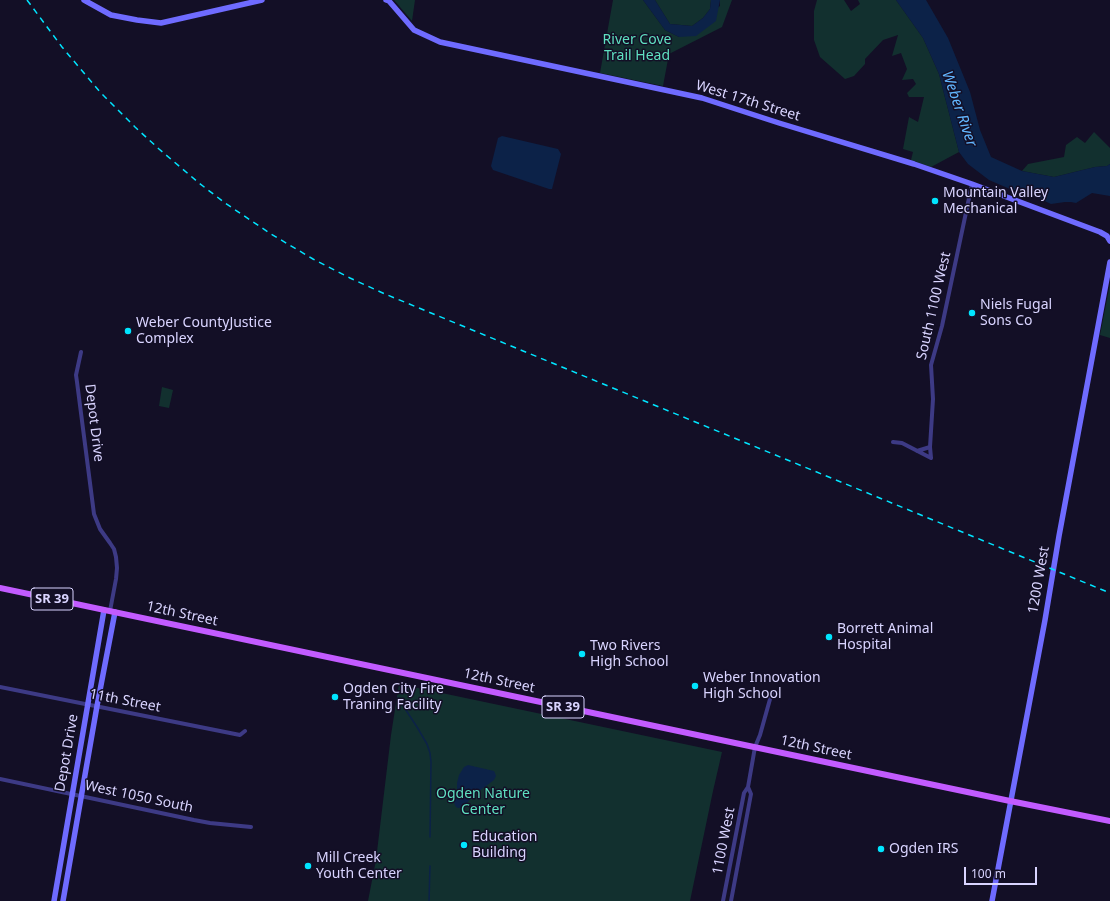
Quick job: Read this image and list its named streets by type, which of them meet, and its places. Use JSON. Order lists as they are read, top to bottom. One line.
{"streets":{"main road":["SR 39","12th Street"],"street":["West 17th Street","South 1100 West","Depot Drive","1200 West","11th Street","West 1050 South","1100 West"]},"crossings":[["West 17th Street","South 1100 West"],["Depot Drive","12th Street"],["Depot Drive","11th Street"],["Depot Drive","West 1050 South"],["1200 West","12th Street"],["12th Street","1100 West"]],"water":["Weber River"],"parks":["River Cove Trail Head","Ogden Nature Center"],"places":["Mountain Valley Mechanical","Niels Fugal Sons Co","Weber CountyJustice Complex","Borrett Animal Hospital","Two Rivers High School","Weber Innovation High School","Ogden City Fire Traning Facility","Education Building","Ogden IRS","Mill Creek Youth Center"],"scale_bar":"100 m"}
